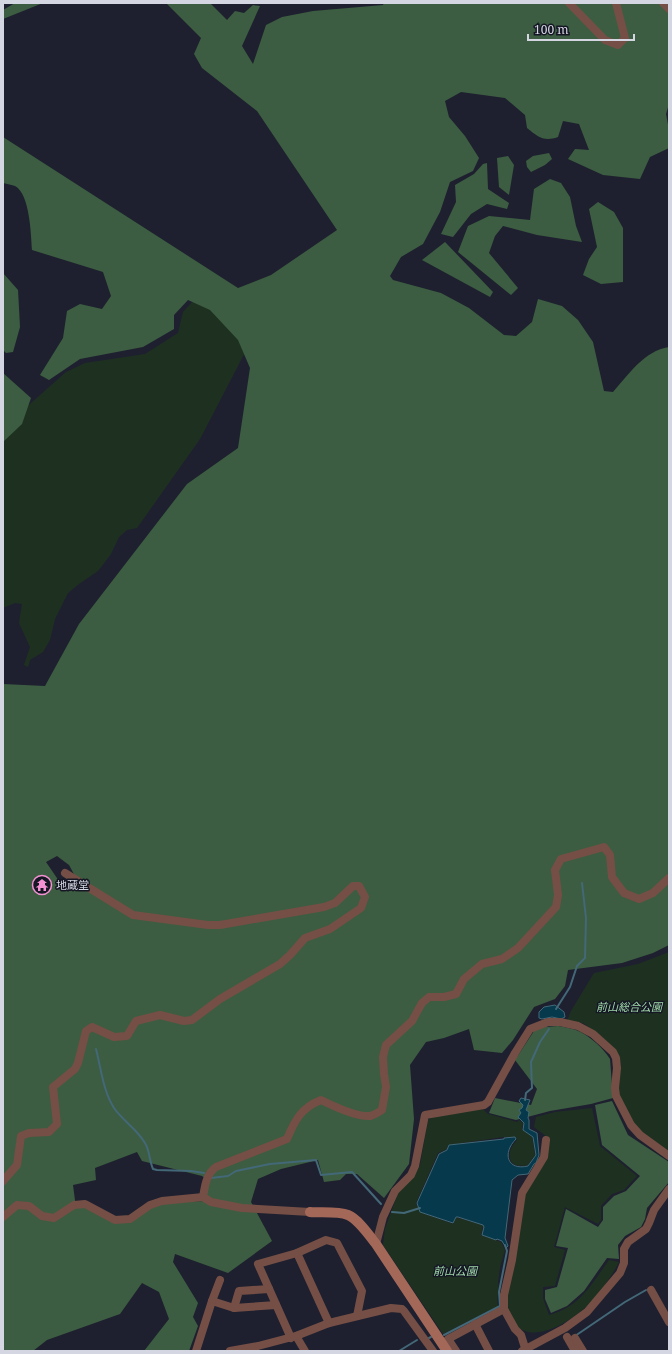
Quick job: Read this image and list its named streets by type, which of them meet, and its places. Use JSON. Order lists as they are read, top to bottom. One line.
{"parks":["前山総合公園","前山公園"],"places":{"temple":["地蔵堂"]},"scale_bar":"100 m"}
